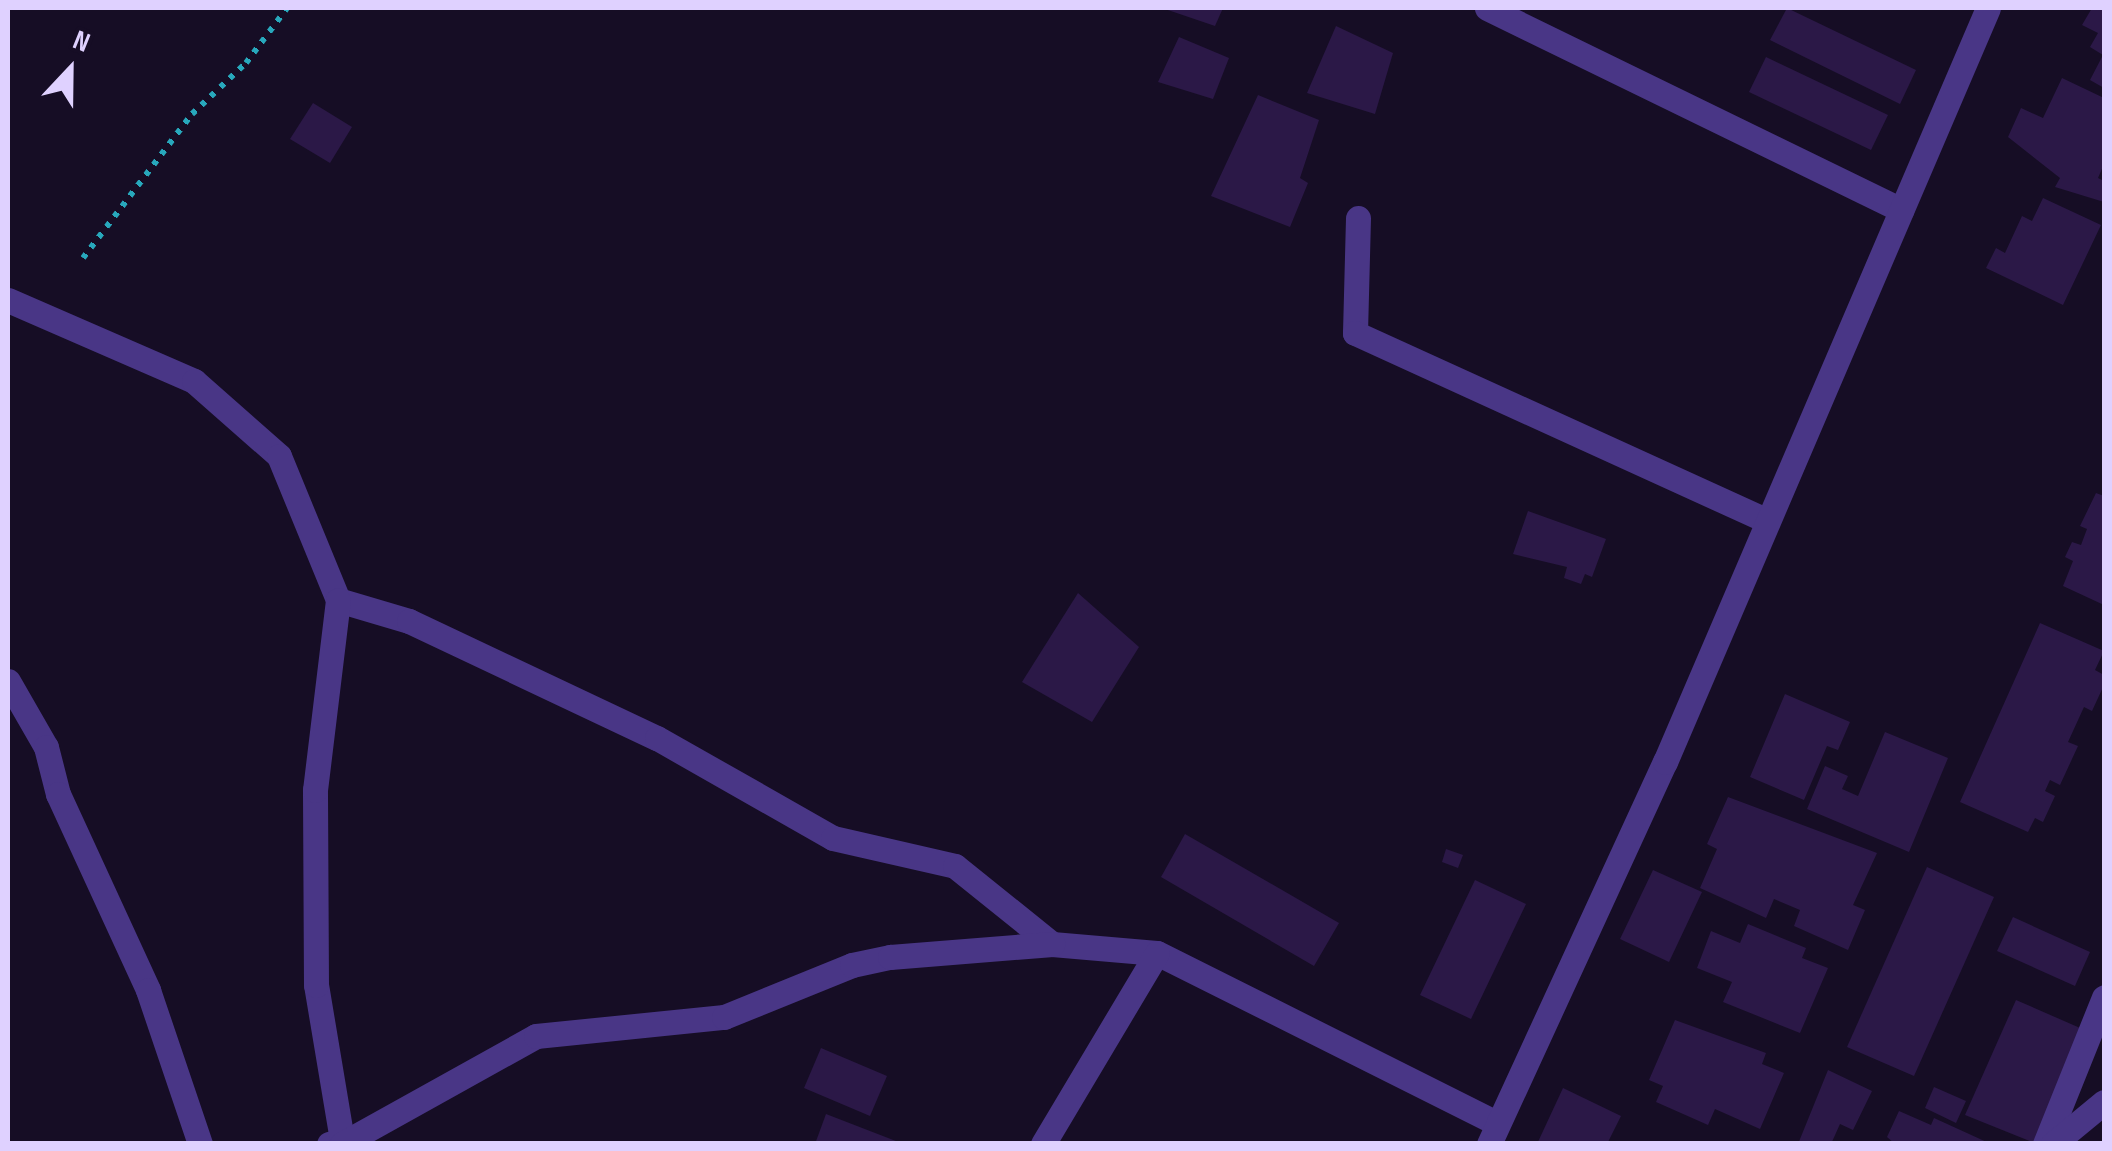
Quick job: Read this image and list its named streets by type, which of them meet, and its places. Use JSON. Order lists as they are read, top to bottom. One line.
{"north":"top"}
